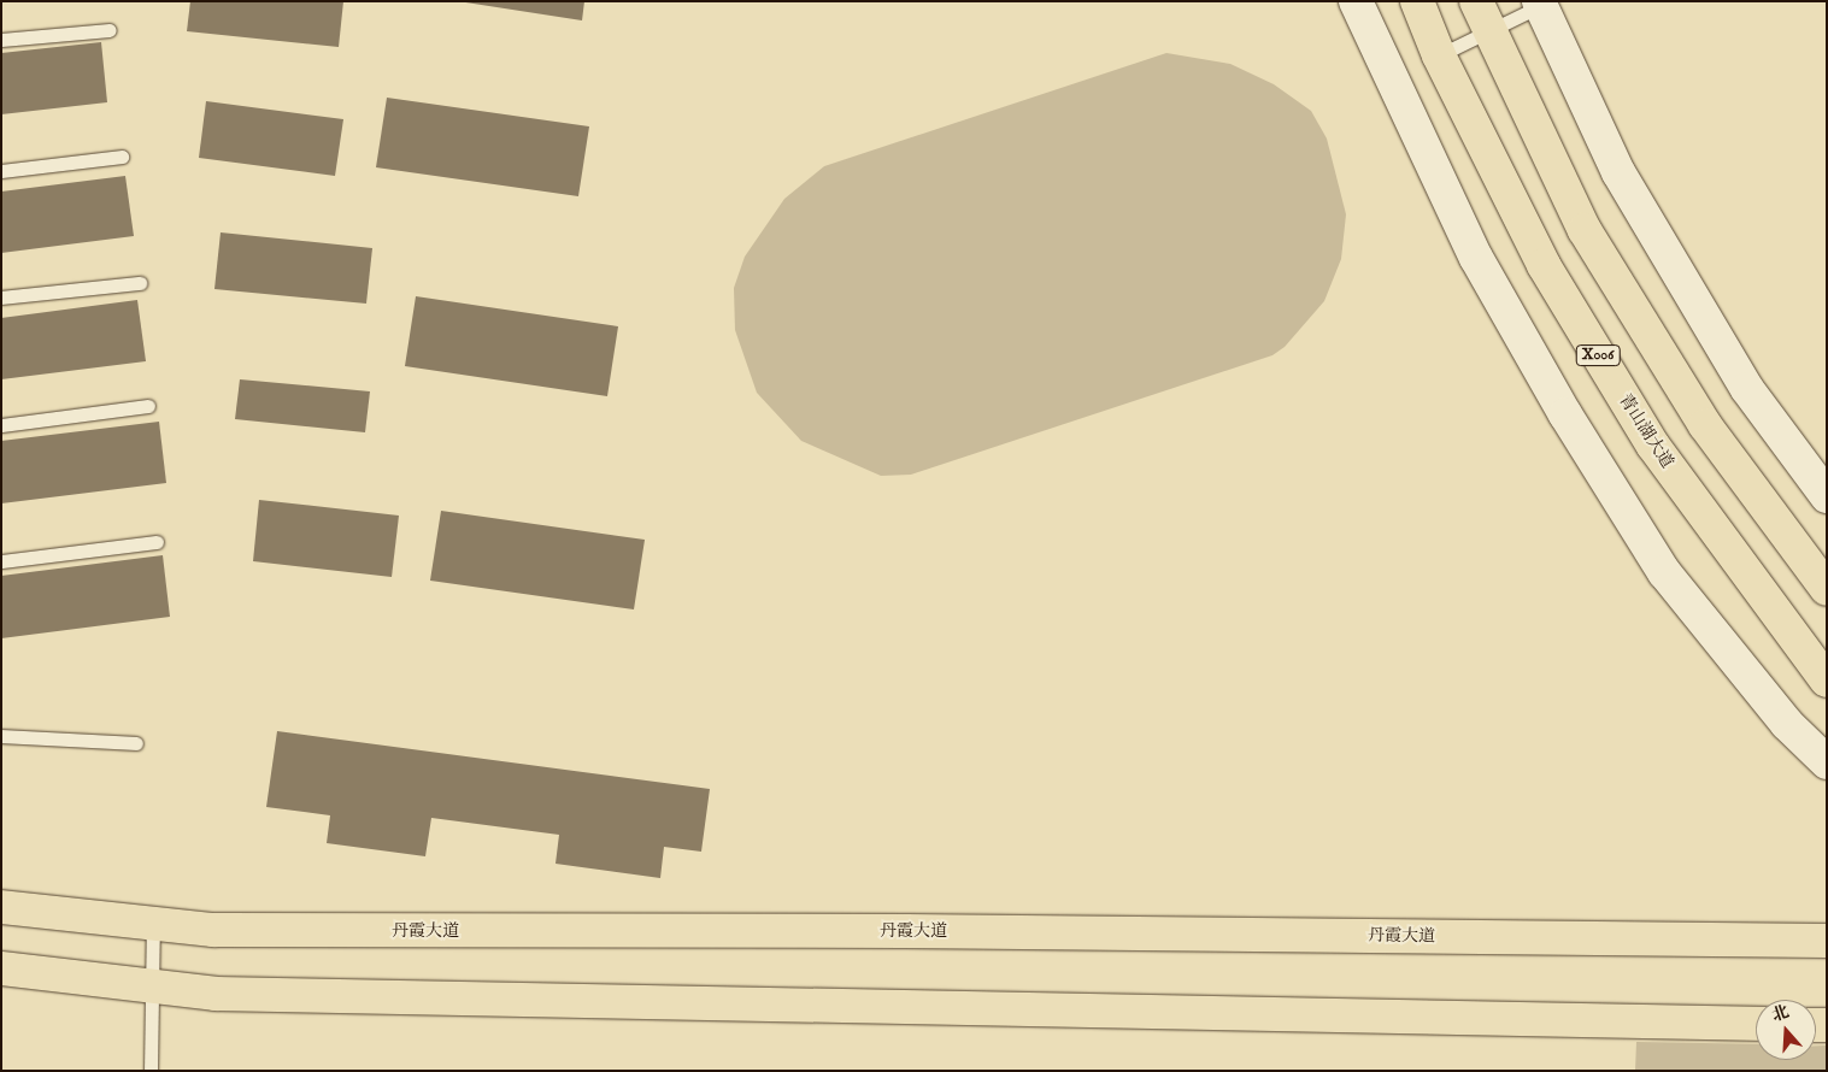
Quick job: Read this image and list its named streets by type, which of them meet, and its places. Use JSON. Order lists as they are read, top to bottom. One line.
{"streets":{"main road":["X006","青山湖大道","丹霞大道"]},"north":"top"}
